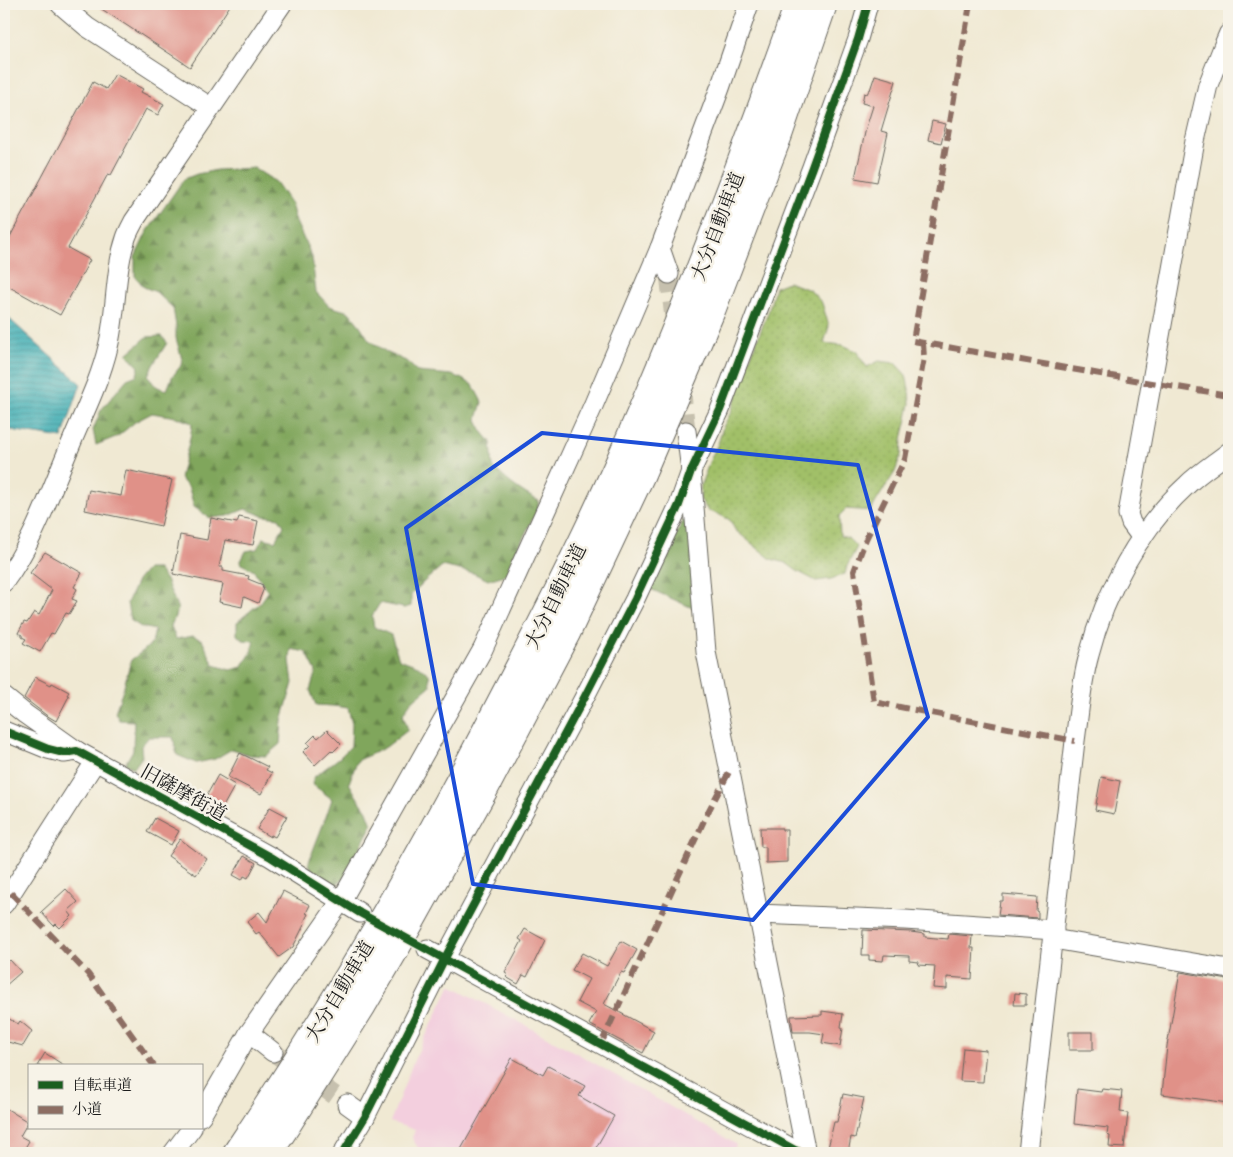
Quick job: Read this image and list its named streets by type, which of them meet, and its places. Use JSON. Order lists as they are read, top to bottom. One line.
{"streets":{"highway":["大分自動車道"],"street":["旧薩摩街道"]},"legend":["自転車道","小道"]}
